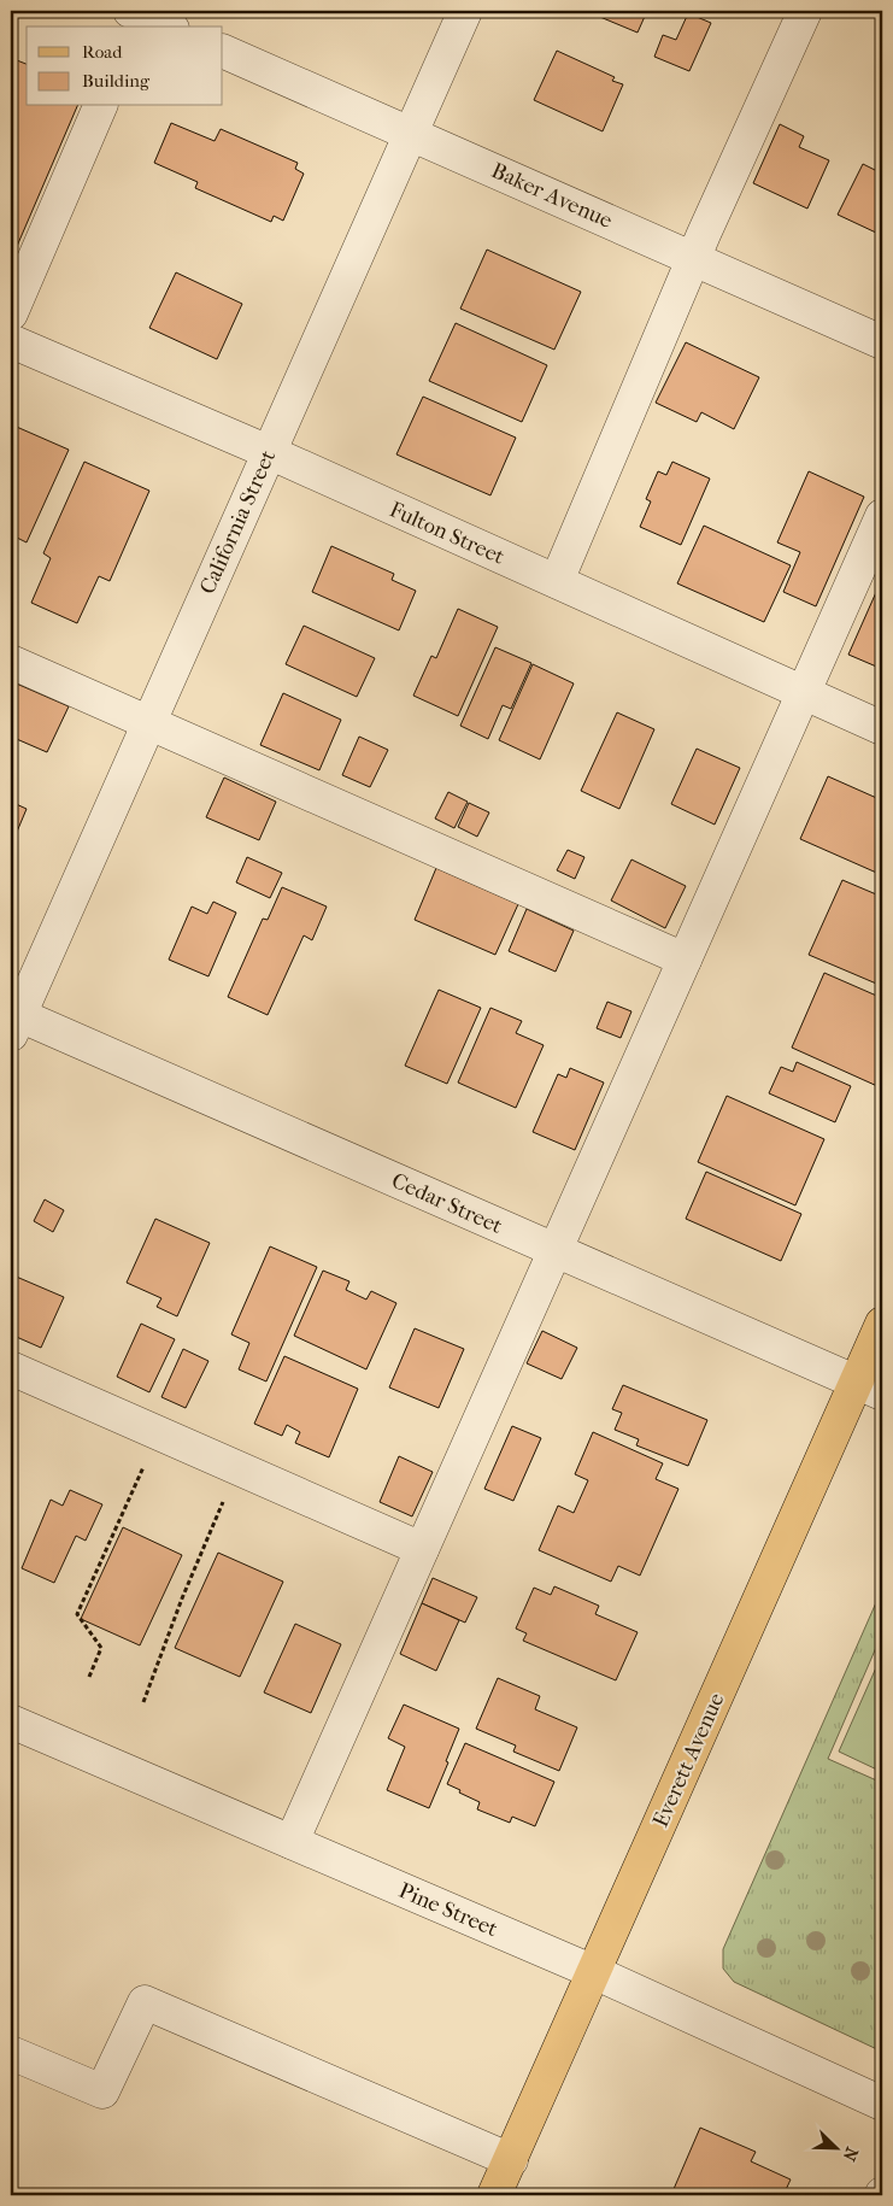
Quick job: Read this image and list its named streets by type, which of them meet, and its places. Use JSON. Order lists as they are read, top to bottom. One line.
{"streets":{"main road":["Everett Avenue"],"street":["Baker Avenue","California Street","Fulton Street","Cedar Street","Pine Street"]},"crossings":[["Baker Avenue","California Street"],["California Street","Fulton Street"],["California Street","Cedar Street"],["Cedar Street","Everett Avenue"],["Everett Avenue","Pine Street"]],"legend":["Road","Building"],"north":"bottom right"}
